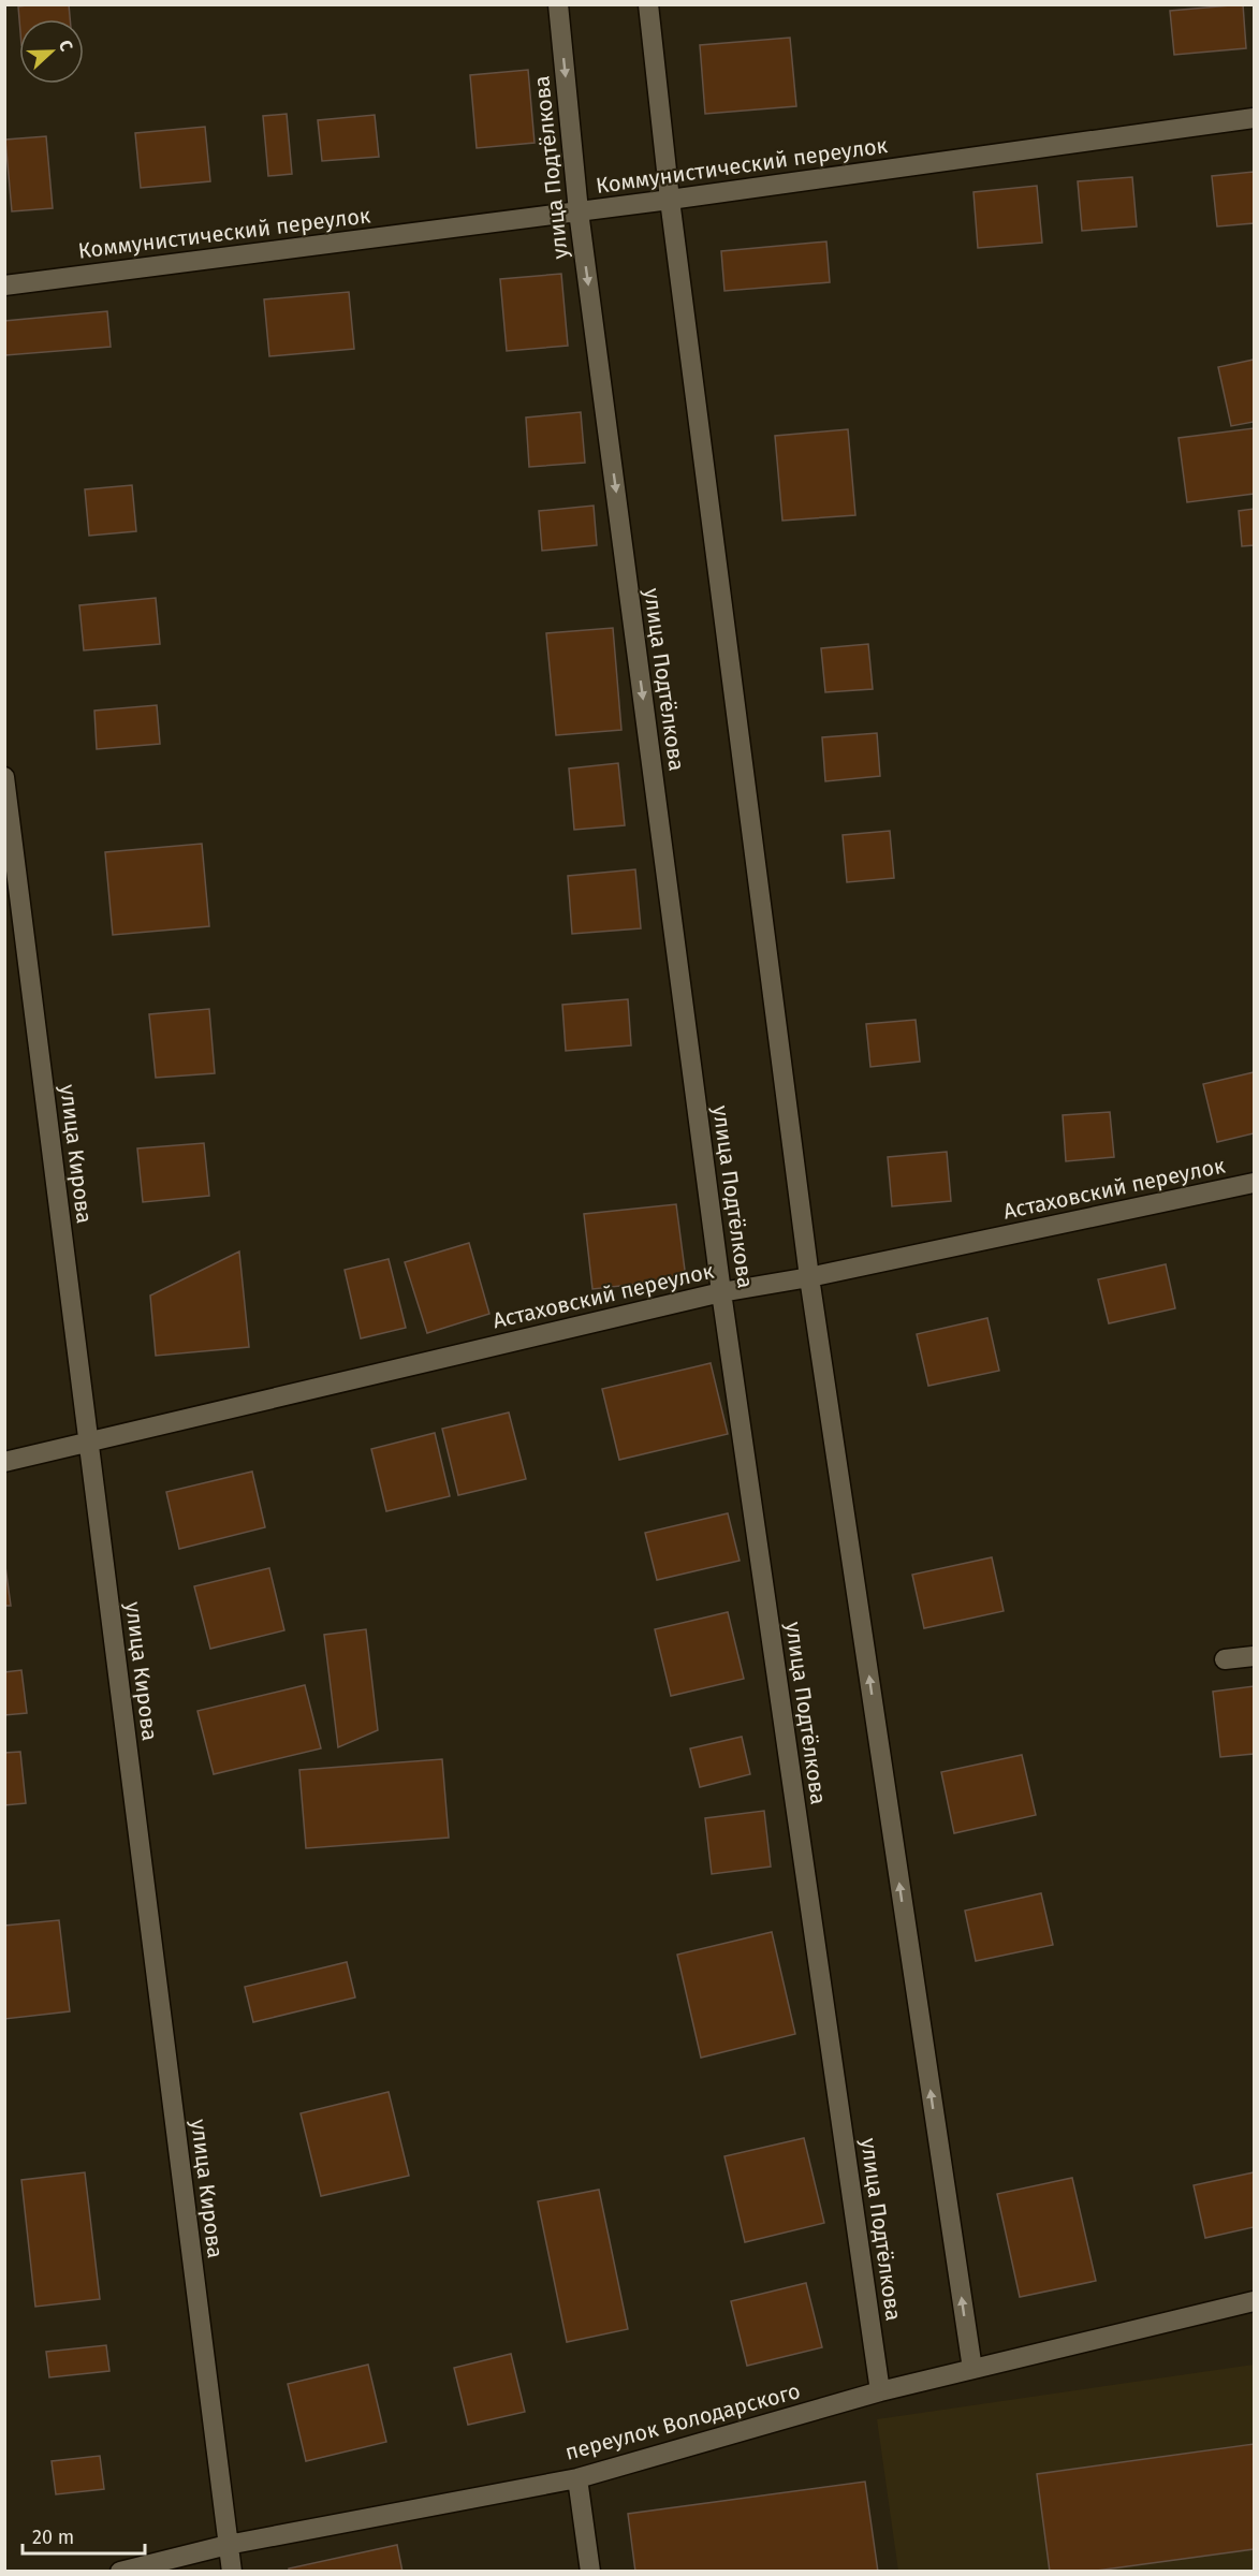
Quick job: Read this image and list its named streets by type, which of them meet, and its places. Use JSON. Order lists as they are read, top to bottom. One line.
{"streets":{"street":["Коммунистический переулок","улица Подтёлкова","улица Кирова","Астаховский переулок","переулок Володарского"]},"crossings":[["Коммунистический переулок","улица Подтёлкова"],["улица Подтёлкова","Астаховский переулок"],["улица Подтёлкова","переулок Володарского"],["улица Кирова","Астаховский переулок"],["улица Кирова","переулок Володарского"]],"scale_bar":"20 m","north":"right"}
